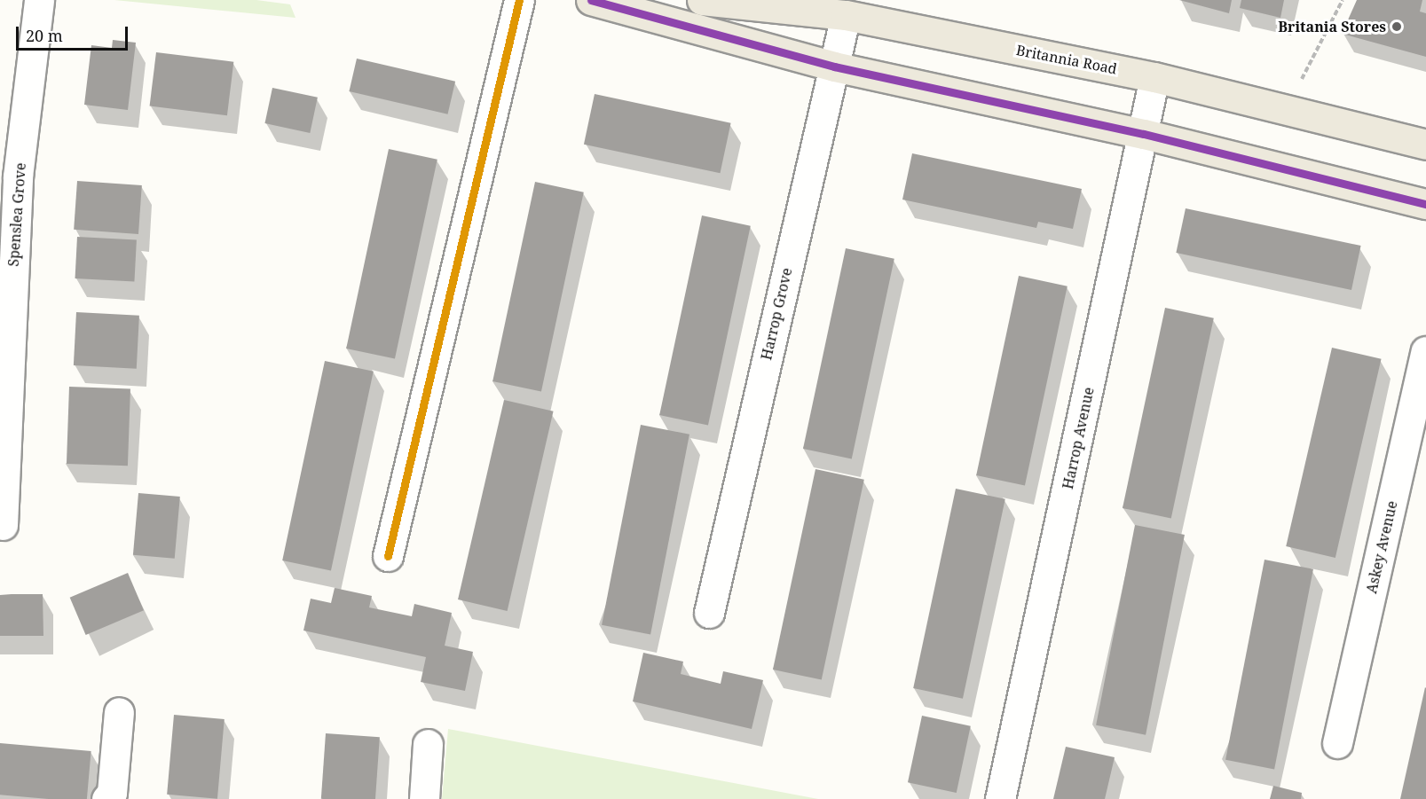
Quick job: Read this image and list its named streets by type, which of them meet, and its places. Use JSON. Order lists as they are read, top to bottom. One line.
{"streets":{"main road":["Britannia Road"],"street":["Spenslea Grove","Harrop Grove","Harrop Avenue","Askey Avenue"]},"crossings":[["Britannia Road","Harrop Grove"],["Britannia Road","Harrop Avenue"]],"places":["Britania Stores"],"scale_bar":"20 m"}
